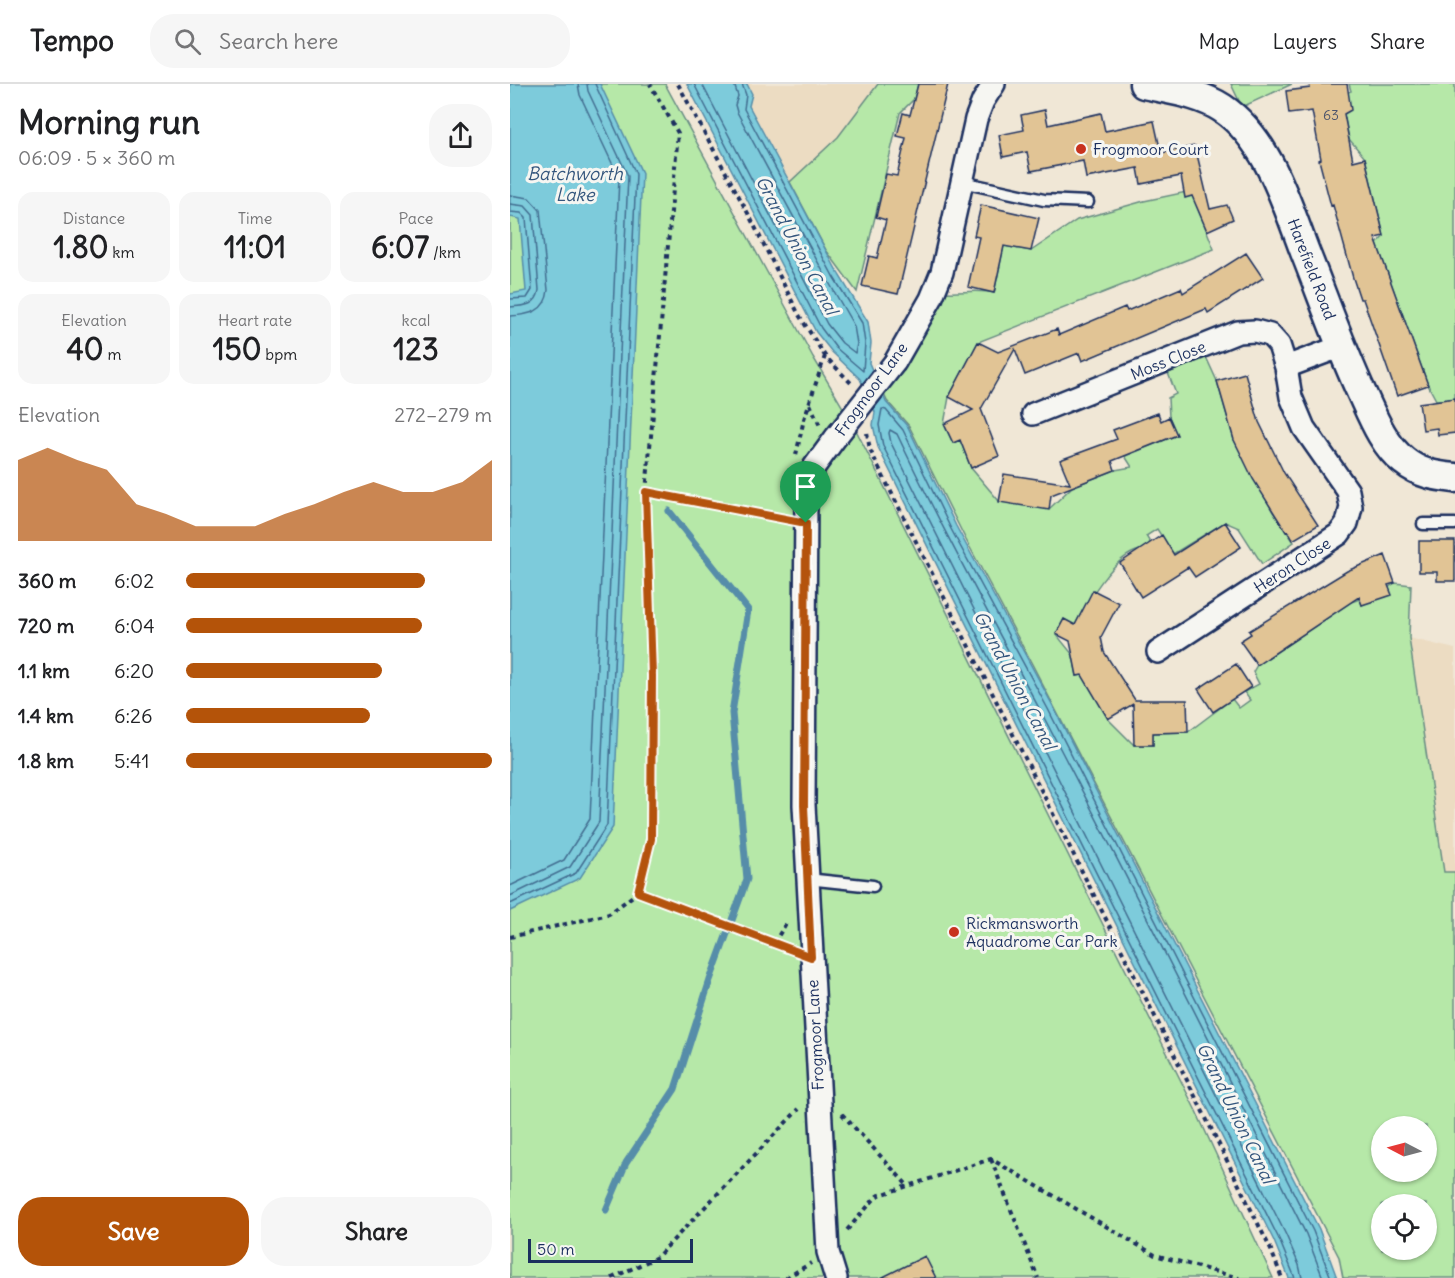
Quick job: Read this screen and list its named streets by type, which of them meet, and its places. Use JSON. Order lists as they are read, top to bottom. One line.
{"streets":{"street":["Harefield Road","Moss Close","Frogmoor Lane","Heron Close"]},"crossings":[["Moss Close","Heron Close"]],"water":["Batchworth Lake","Grand Union Canal"],"places":["Frogmoor Court","Rickmansworth Aquadrome Car Park"],"house_numbers":["63"],"scale_bar":"50 m","north":"left","page":{"header":"Tempo","search":"Search here","nav":["Map","Layers","Share"],"heading":["Morning run","06:09 · 5 × 360 m"],"stats":[["Distance","1.80 km"],["Time","11:01"],["Pace","6:07 /km"],["Elevation","40 m"],["Heart rate","150 bpm"],["kcal","123"]],"chart":["Elevation","272–279 m"],"list":[{"name":"360 m","note":"6:02"},{"name":"720 m","note":"6:04"},{"name":"1.1 km","note":"6:20"},{"name":"1.4 km","note":"6:26"},{"name":"1.8 km","note":"5:41"}],"buttons":["Save","Share"],"scale":"50 m"}}
